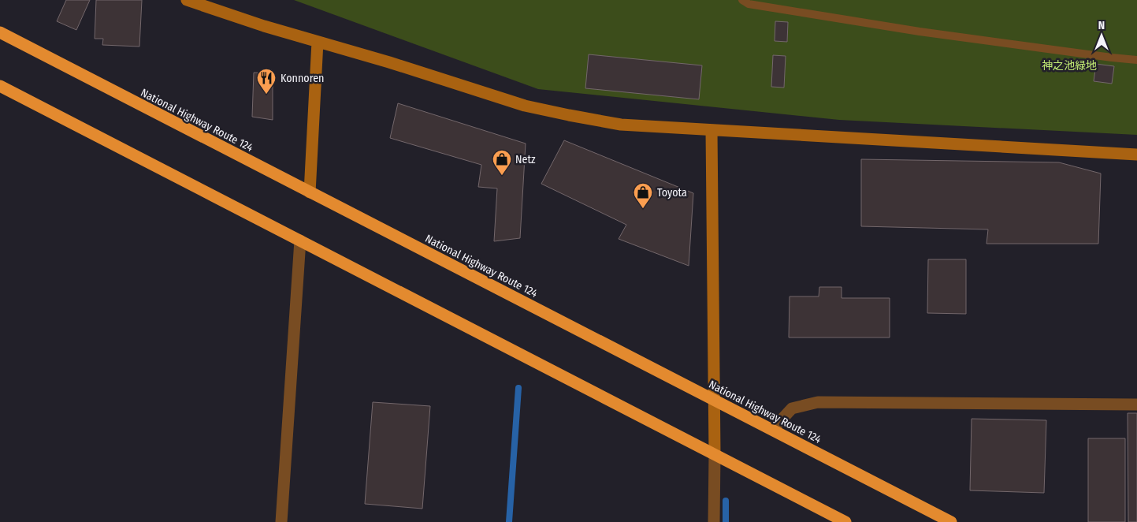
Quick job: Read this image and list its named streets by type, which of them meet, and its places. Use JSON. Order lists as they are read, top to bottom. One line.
{"streets":{"highway":["National Highway Route 124"]},"parks":["神之池緑地"],"places":{"restaurant":["Konnoren"],"shop":["Netz","Toyota"]},"north":"top"}
